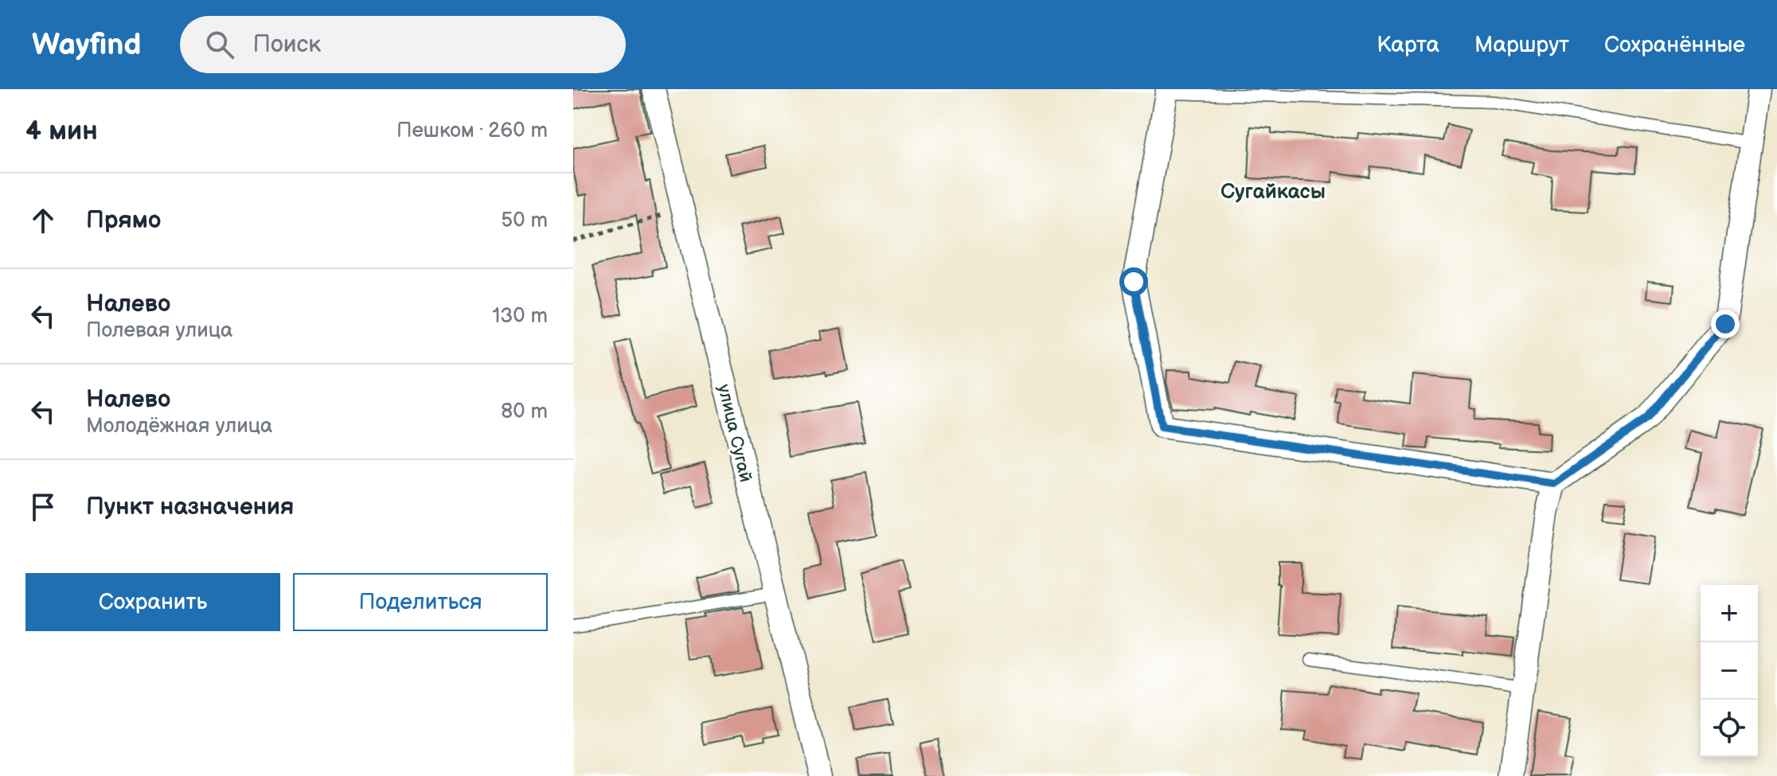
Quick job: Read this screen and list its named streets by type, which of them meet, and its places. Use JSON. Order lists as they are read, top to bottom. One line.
{"streets":{"street":["улица Сугай"]},"districts":["Сугайкасы"],"page":{"header":"Wayfind","search":"Поиск","nav":["Карта","Маршрут","Сохранённые"],"heading":["4 мин","Пешком · 260 m"],"list":[["Прямо","50 m"],["Налево","Полевая улица","130 m"],["Налево","Молодёжная улица","80 m"],"Пункт назначения"],"buttons":["Сохранить","Поделиться"],"map_buttons":["+","−"]}}
